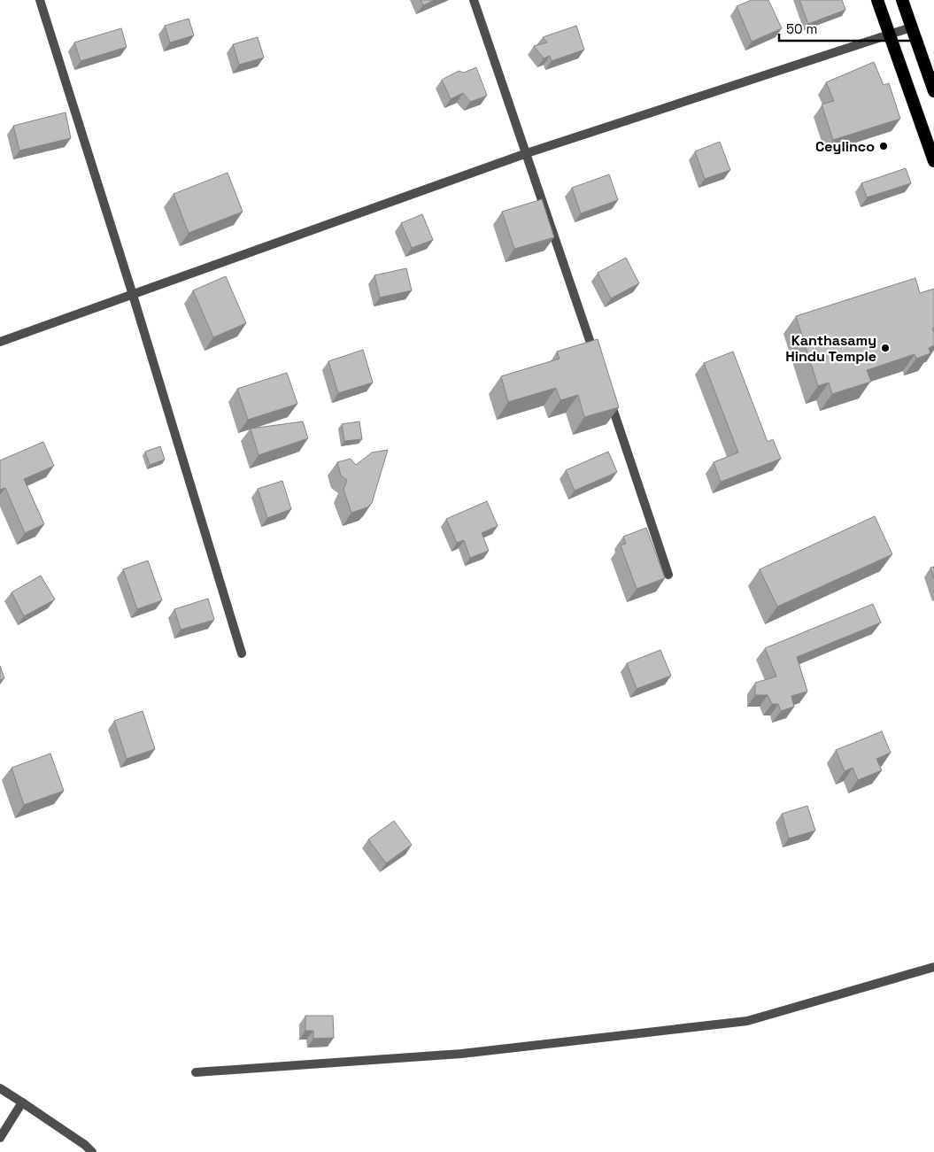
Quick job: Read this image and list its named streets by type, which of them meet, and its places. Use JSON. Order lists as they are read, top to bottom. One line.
{"places":["Ceylinco","Kanthasamy Hindu Temple"],"scale_bar":"50 m"}
